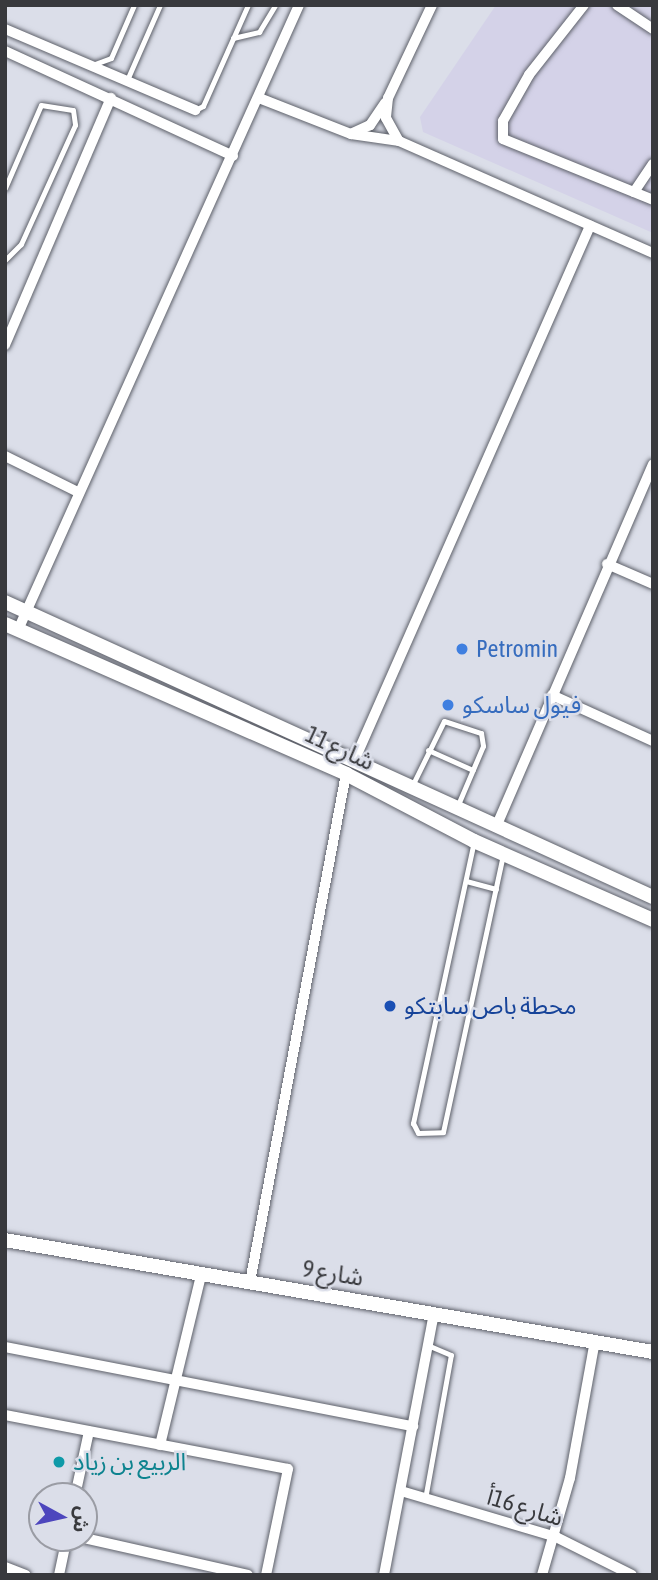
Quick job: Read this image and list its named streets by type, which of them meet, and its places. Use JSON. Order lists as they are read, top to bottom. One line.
{"streets":{"street":["شارع 11","شارع 9","شارع 16أ"]},"places":["Petromin","فيول ساسكو","محطة باص سابتكو","الربيع بن زياد"],"north":"right"}
